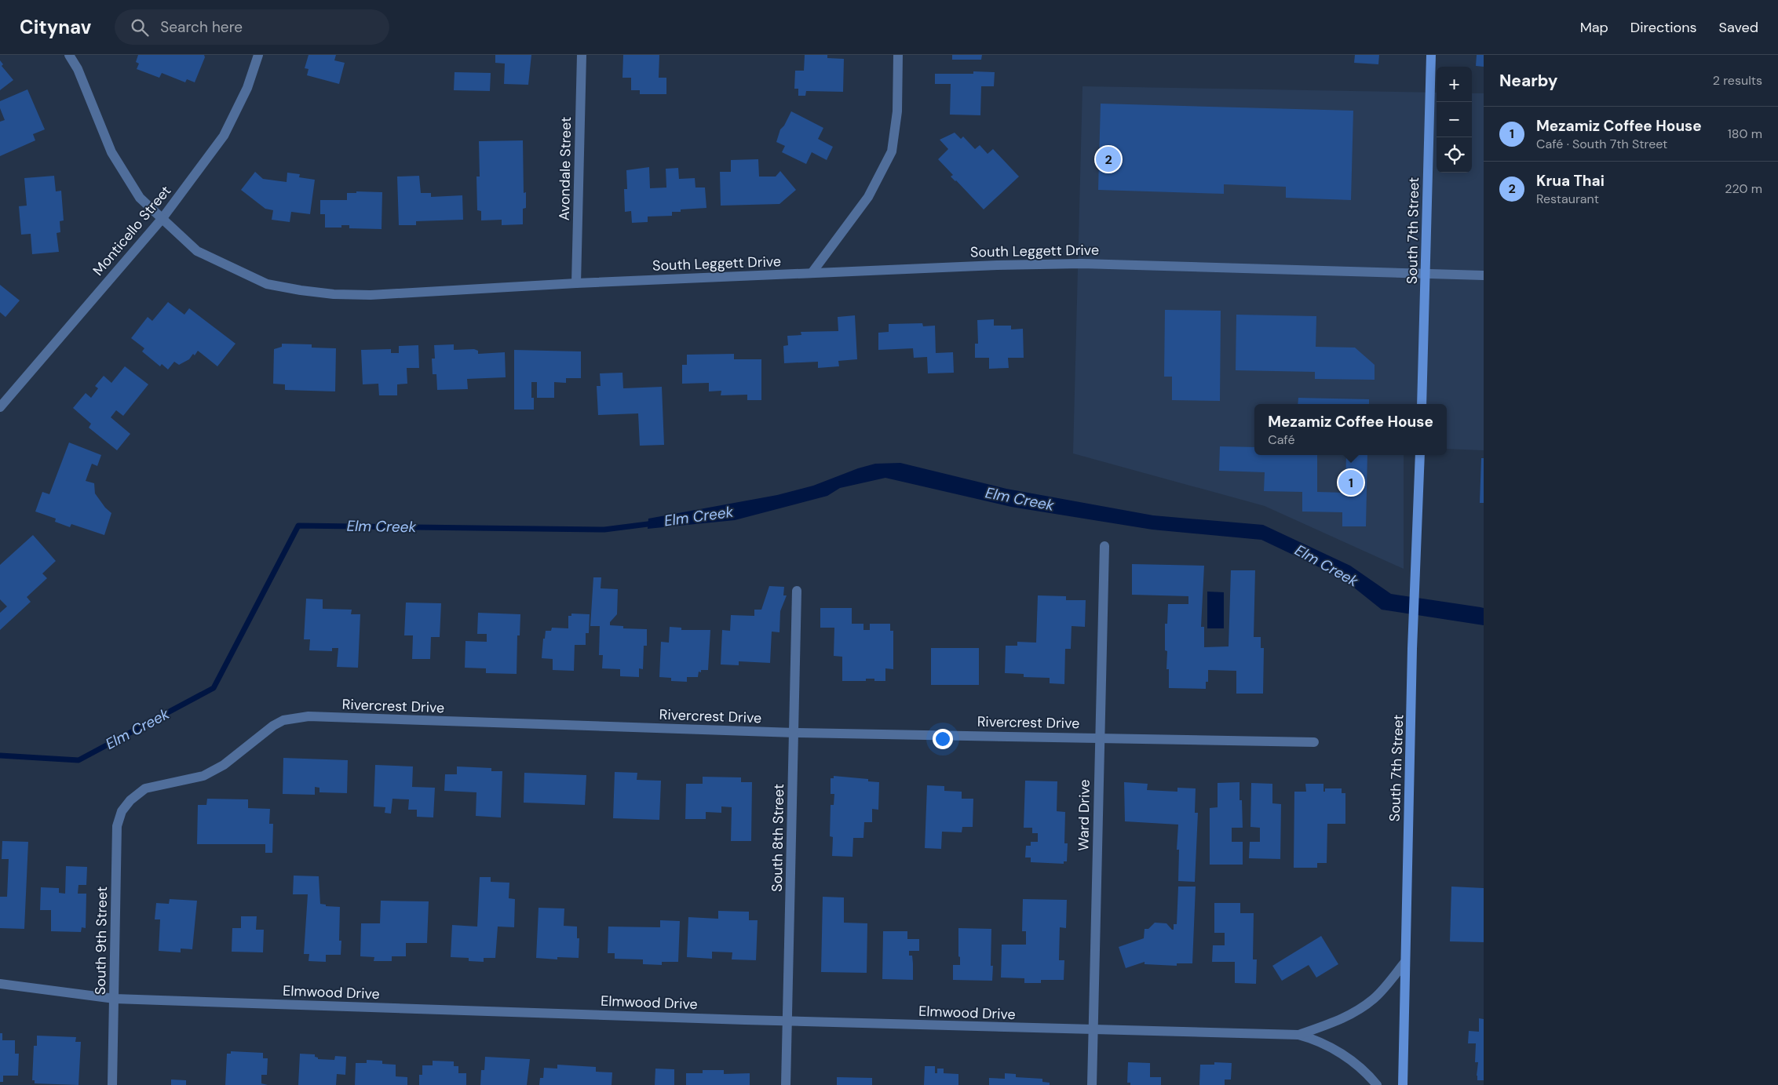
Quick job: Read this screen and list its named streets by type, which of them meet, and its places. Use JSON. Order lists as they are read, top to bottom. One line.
{"streets":{"main road":["South 7th Street"],"street":["Avondale Street","Monticello Street","South Leggett Drive","Rivercrest Drive","Ward Drive","South 8th Street","South 9th Street","Elmwood Drive"]},"crossings":[["Avondale Street","South Leggett Drive"],["Monticello Street","South Leggett Drive"],["South 7th Street","South Leggett Drive"],["South 7th Street","Elmwood Drive"],["Rivercrest Drive","Ward Drive"],["Rivercrest Drive","South 8th Street"],["Rivercrest Drive","South 9th Street"],["Ward Drive","Elmwood Drive"],["South 8th Street","Elmwood Drive"],["South 9th Street","Elmwood Drive"]],"water":["Elm Creek"],"page":{"header":"Citynav","search":"Search here","nav":["Map","Directions","Saved"],"heading":["Nearby","2 results"],"map_buttons":["+","−"],"list":[{"mark":"1","name":"Mezamiz Coffee House","note":"Café · South 7th Street","value":"180 m"},{"mark":"2","name":"Krua Thai","note":"Restaurant","value":"220 m"}],"pins":["2","1"],"popup":["Mezamiz Coffee House","Café"]}}
